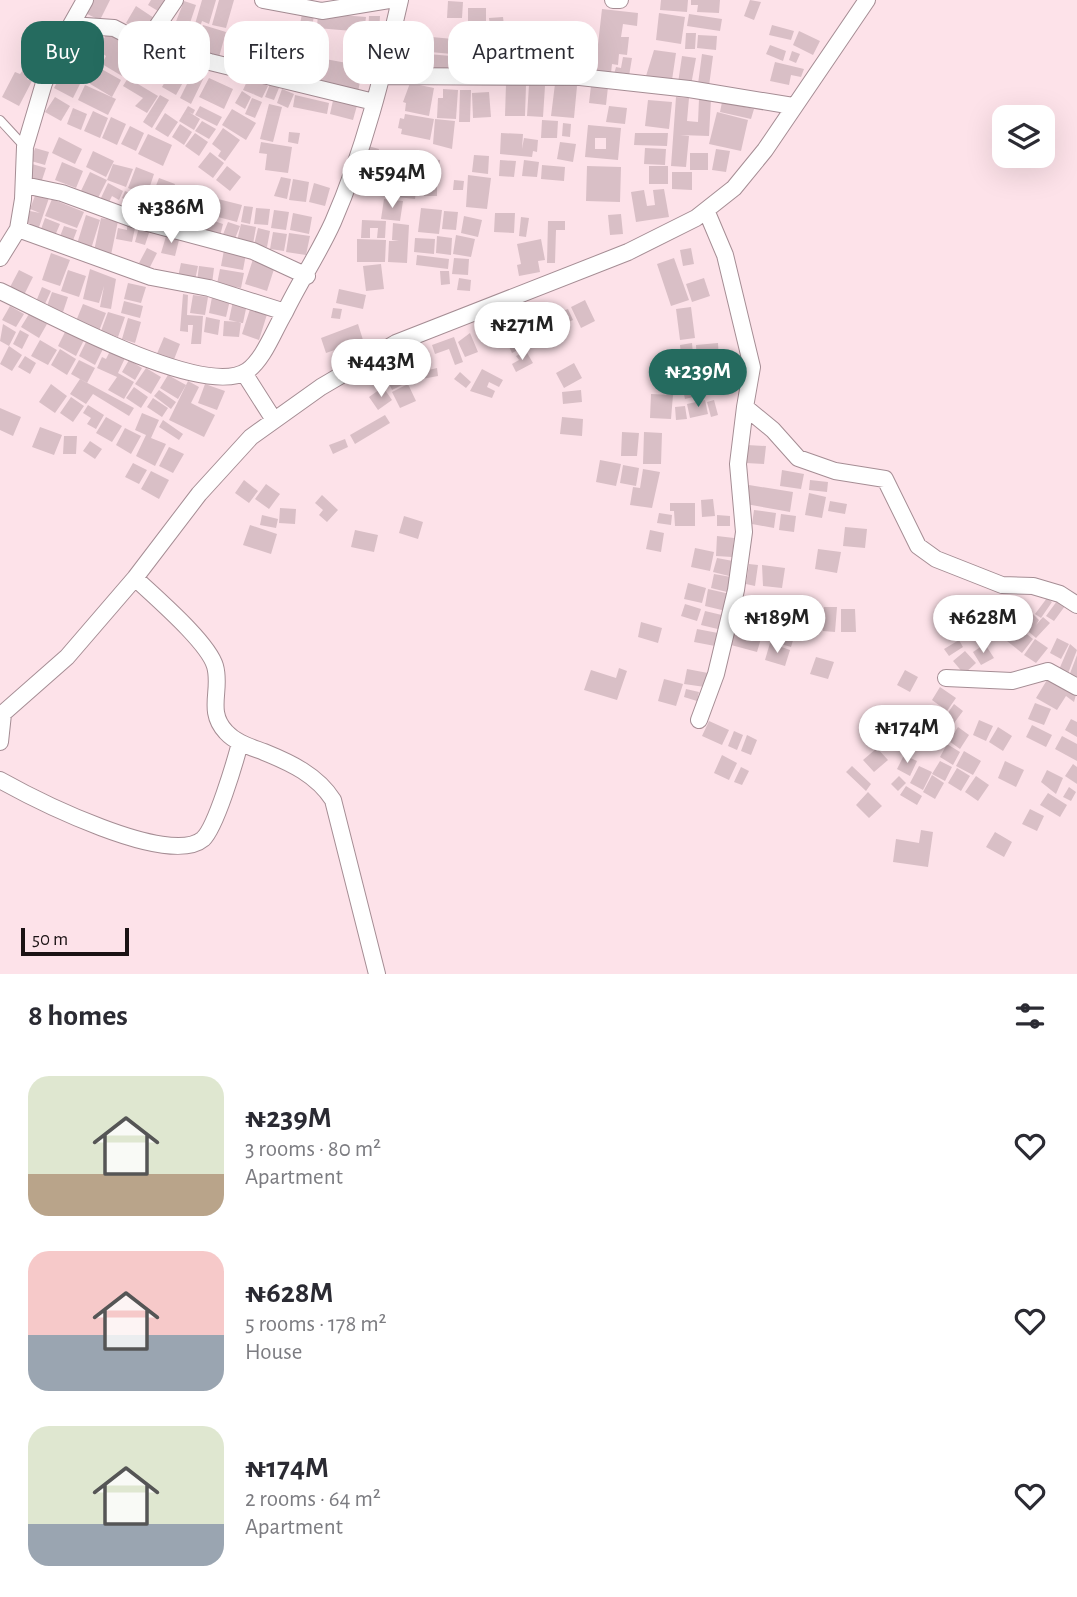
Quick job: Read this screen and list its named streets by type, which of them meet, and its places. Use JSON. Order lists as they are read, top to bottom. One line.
{"scale_bar":"50 m","page":{"chip":["Buy","Rent","Filters","New","Apartment"],"price":["₦594M","₦386M","₦271M","₦443M","₦239M","₦189M","₦628M","₦174M"],"scale":"50 m","heading":"8 homes","list":[{"name":"₦239M","note":"3 rooms · 80 m² · Apartment"},{"name":"₦628M","note":"5 rooms · 178 m² · House"},{"name":"₦174M","note":"2 rooms · 64 m² · Apartment"}]}}
